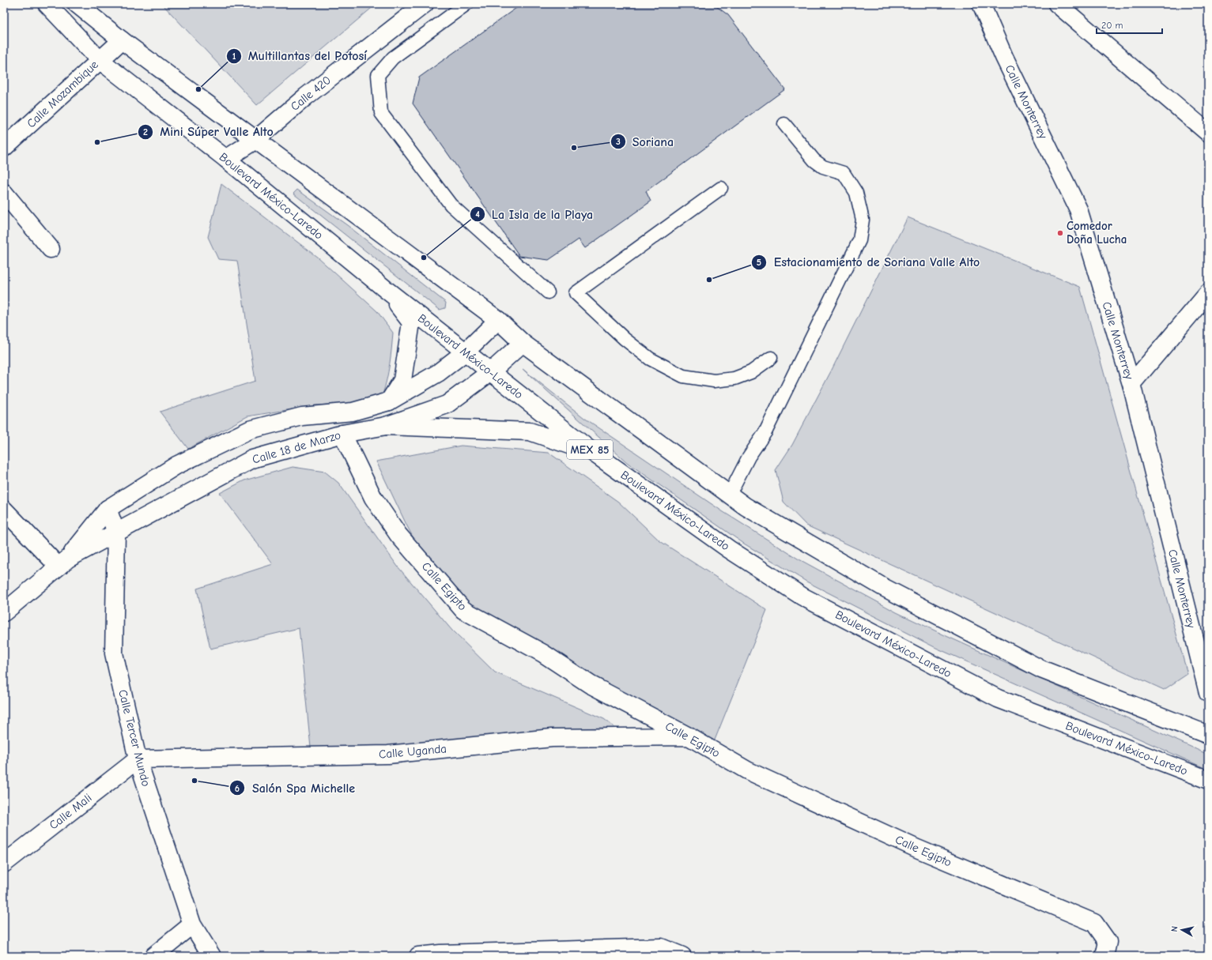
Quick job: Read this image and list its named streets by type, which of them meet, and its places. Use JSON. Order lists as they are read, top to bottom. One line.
{"streets":{"street":["Calle 420","Calle Mozambique","Calle Monterrey","Boulevard México-Laredo","Calle 18 de Marzo","MEX 85","Calle Egipto","Calle Tercer Mundo","Calle Uganda","Calle Mali"]},"crossings":[["Calle 420","Boulevard México-Laredo"],["Calle Mozambique","Boulevard México-Laredo"],["Boulevard México-Laredo","Calle 18 de Marzo"],["Calle 18 de Marzo","Calle Egipto"],["Calle 18 de Marzo","Calle Tercer Mundo"],["Calle Egipto","Calle Uganda"],["Calle Tercer Mundo","Calle Uganda"],["Calle Tercer Mundo","Calle Mali"],["Calle Uganda","Calle Mali"]],"places":["Multillantas del Potosí","Mini Súper Valle Alto","Soriana","Comedor Doña Lucha","La Isla de la Playa","Estacionamiento de Soriana Valle Alto","Salón Spa Michelle"],"scale_bar":"20 m","north":"left"}
